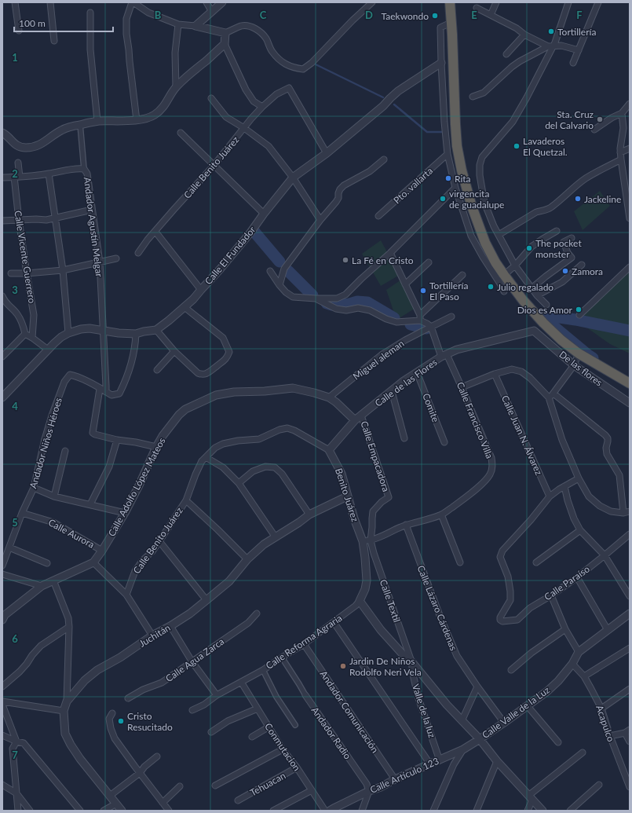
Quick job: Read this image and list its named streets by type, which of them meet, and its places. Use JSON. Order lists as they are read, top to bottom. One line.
{"streets":{"street":["Calle Benito Juárez","Pto. vallarta","Andador Agustín Melgar","Calle El Fundador","Calle Vicente Guerrero","Miguel aleman","De las flores","Calle de las Flores","Comite","Calle Francisco Villa","Calle Juan N. Álvarez","Andador Niños Héroes","Calle Empacadora","Calle Adolfo López Mateos","Benito Juárez","Calle Aurora","Calle Paraíso","Calle Textil","Calle Lázaro Cárdenas","Juchitán","Calle Reforma Agraria","Calle Agua Zarca","Valle de la luz","Andador Comunicación","Calle Valle de la Luz","Acapulco","Andador Radio","Conmutacion","Calle Artículo 123","Tehuacan"]},"crossings":[["Calle Benito Juárez","Calle El Fundador"],["Calle Benito Juárez","Calle de las Flores"],["Calle Benito Juárez","Benito Juárez"],["Andador Agustín Melgar","Calle El Fundador"],["Miguel aleman","Calle Francisco Villa"],["Miguel aleman","Calle Adolfo López Mateos"],["De las flores","Calle de las Flores"],["Calle de las Flores","Comite"],["Calle de las Flores","Calle Francisco Villa"],["Calle de las Flores","Calle Empacadora"],["Calle de las Flores","Calle Adolfo López Mateos"],["Calle de las Flores","Benito Juárez"],["Calle Francisco Villa","Calle Empacadora"],["Calle Francisco Villa","Benito Juárez"],["Calle Francisco Villa","Calle Textil"],["Calle Francisco Villa","Calle Lázaro Cárdenas"],["Calle Francisco Villa","Calle Reforma Agraria"],["Calle Juan N. Álvarez","Calle Paraíso"],["Andador Niños Héroes","Calle Aurora"],["Calle Empacadora","Calle Textil"],["Calle Adolfo López Mateos","Calle Aurora"],["Benito Juárez","Juchitán"],["Benito Juárez","Calle Reforma Agraria"],["Calle Textil","Valle de la luz"],["Calle Textil","Calle Valle de la Luz"],["Calle Lázaro Cárdenas","Calle Valle de la Luz"],["Calle Reforma Agraria","Andador Comunicación"],["Calle Reforma Agraria","Calle Valle de la Luz"],["Calle Reforma Agraria","Andador Radio"],["Calle Reforma Agraria","Conmutacion"],["Valle de la luz","Calle Valle de la Luz"],["Valle de la luz","Calle Artículo 123"],["Andador Comunicación","Calle Artículo 123"],["Calle Valle de la Luz","Acapulco"],["Calle Valle de la Luz","Calle Artículo 123"],["Andador Radio","Calle Artículo 123"],["Conmutacion","Tehuacan"]],"places":["Taekwondo","Tortillería","Sta. Cruz del Calvario","Lavaderos El Quetzal.","Rita","virgencita de guadalupe","Jackeline","The pocket monster","La Fé en Cristo","Zamora","Julio regalado","Tortillería El Paso","Dios es Amor","Jardin De Niños Rodolfo Neri Vela","Cristo Resucitado"],"scale_bar":"100 m","grid":{"columns":["B","C","D","E","F"],"rows":["1","2","3","4","5","6","7"]}}
